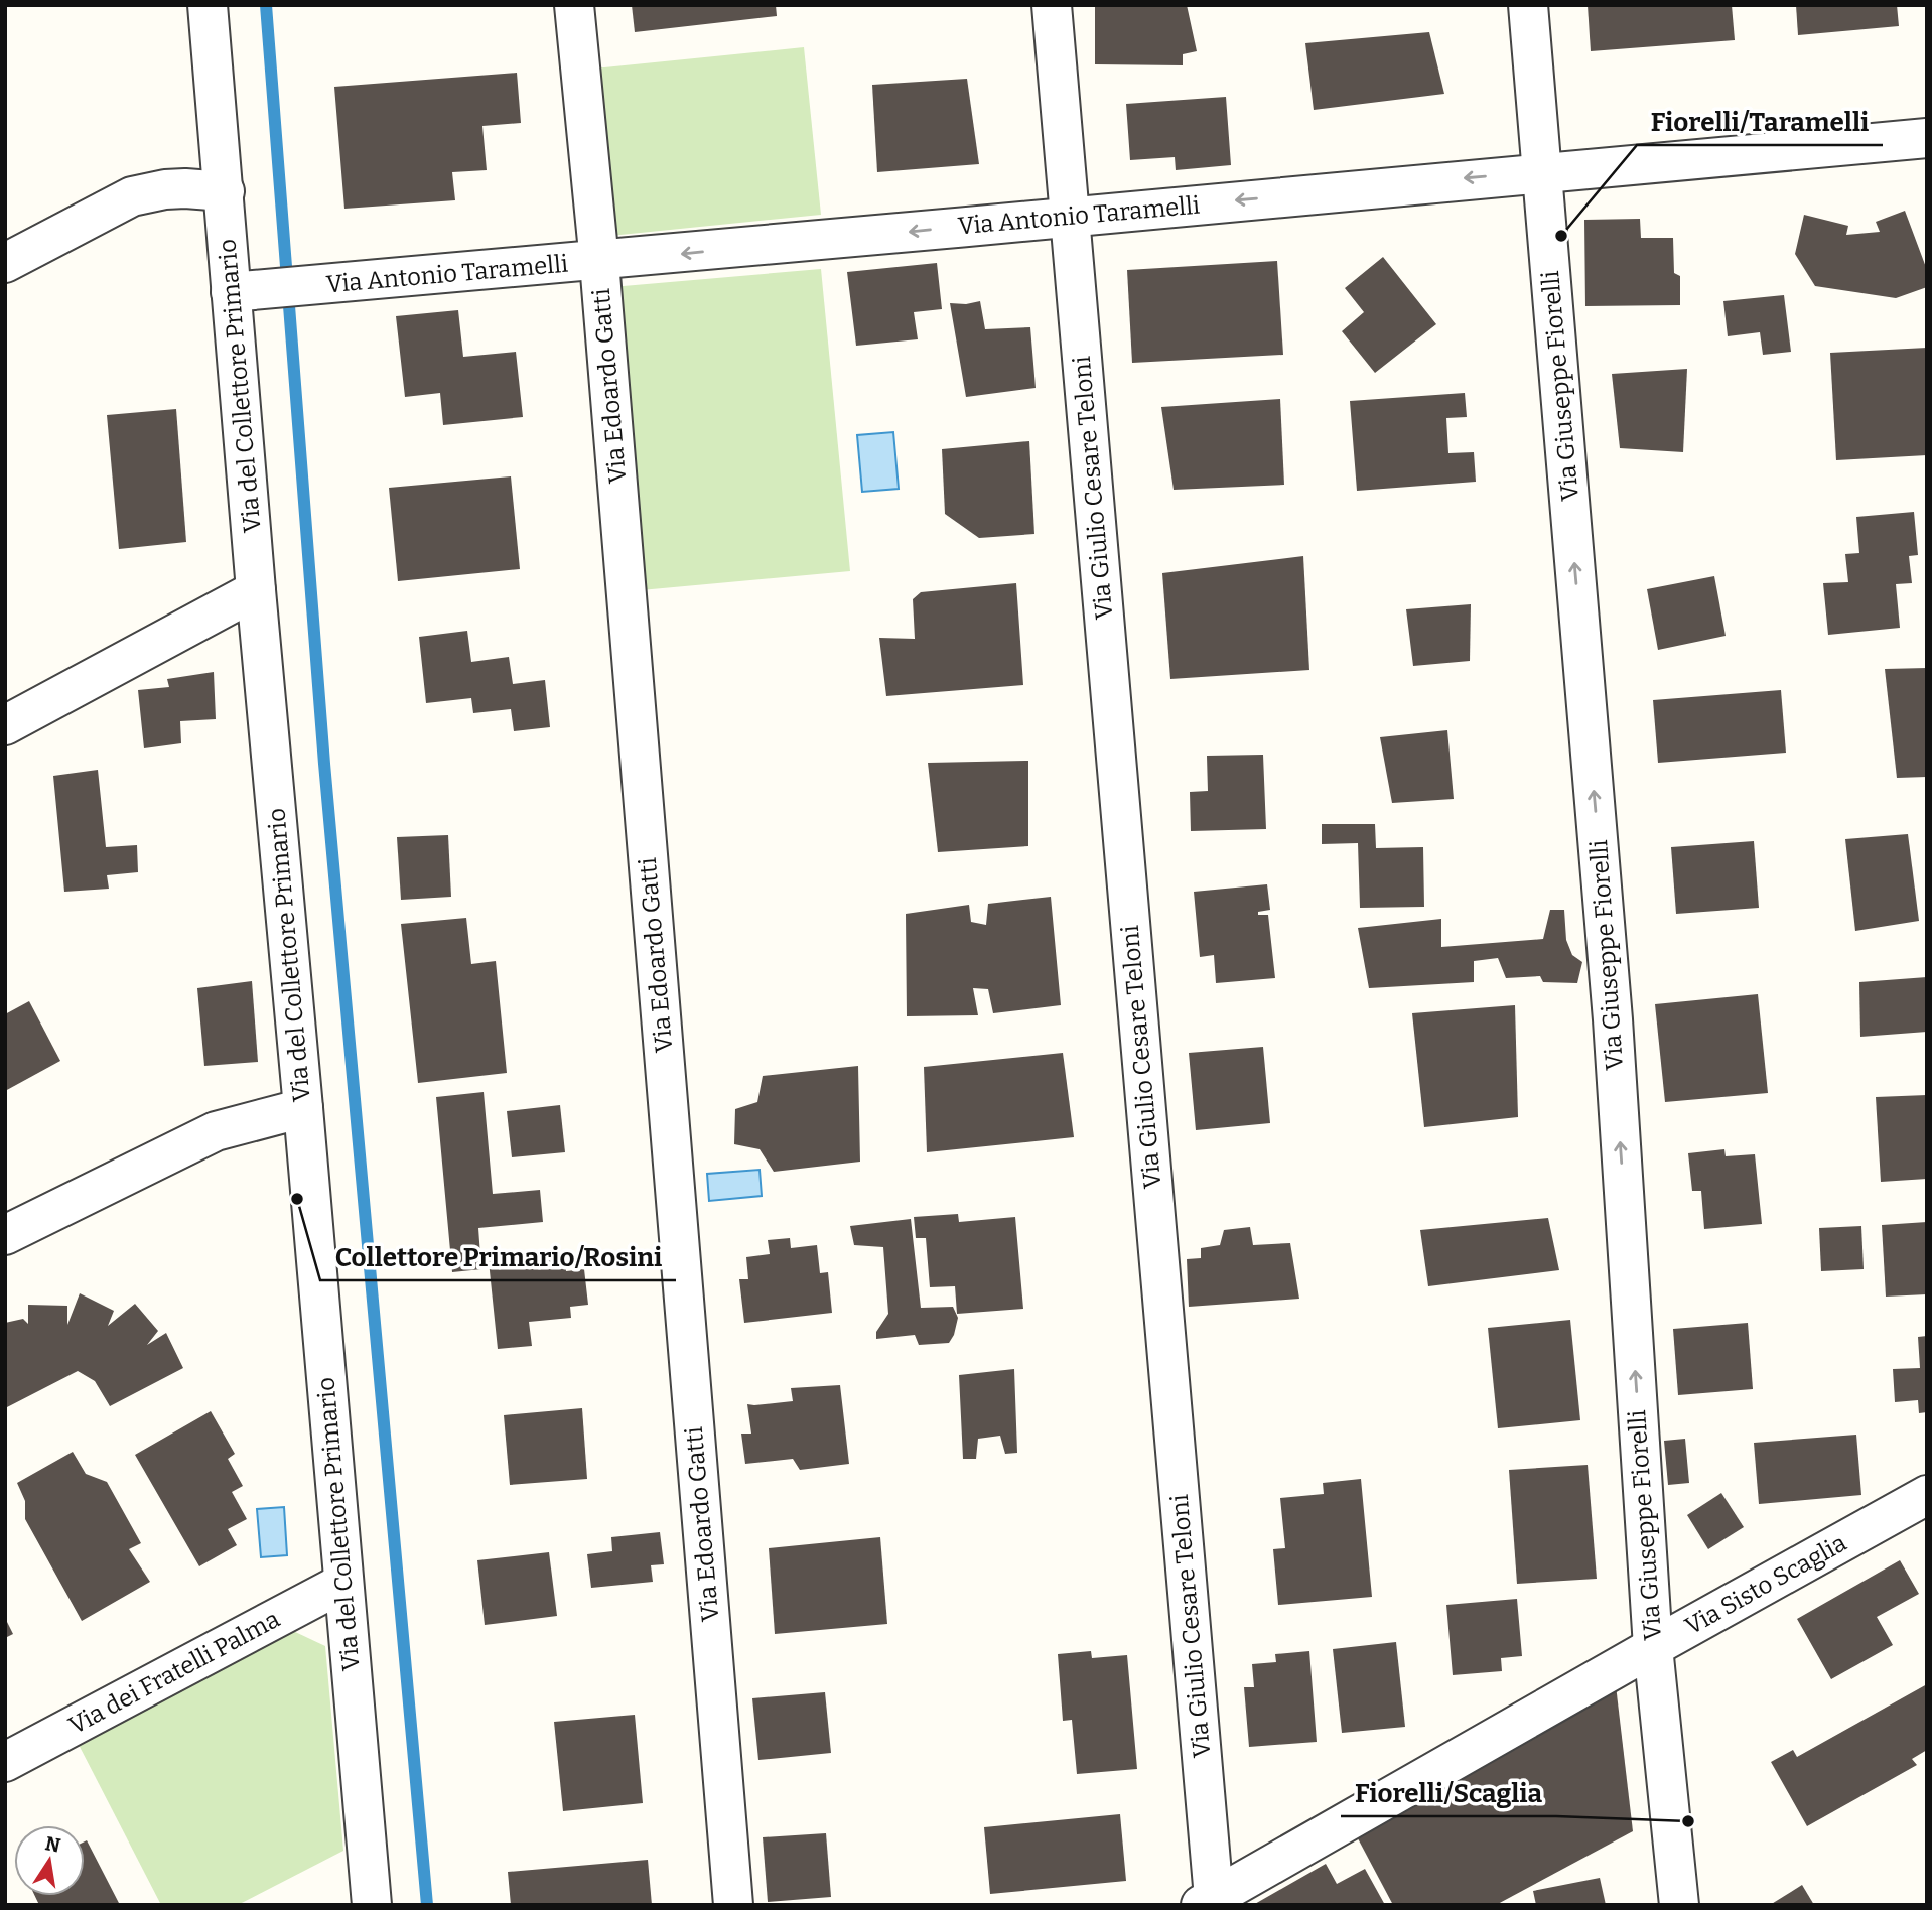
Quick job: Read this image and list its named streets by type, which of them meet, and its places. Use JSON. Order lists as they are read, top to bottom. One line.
{"streets":{"street":["Via Antonio Taramelli","Via del Collettore Primario","Via Edoardo Gatti","Via Giuseppe Fiorelli","Via Giulio Cesare Teloni","Via Sisto Scaglia","Via dei Fratelli Palma"]},"crossings":[["Via Antonio Taramelli","Via del Collettore Primario"],["Via Antonio Taramelli","Via Edoardo Gatti"],["Via Antonio Taramelli","Via Giuseppe Fiorelli"],["Via Antonio Taramelli","Via Giulio Cesare Teloni"],["Via del Collettore Primario","Via dei Fratelli Palma"],["Via Giuseppe Fiorelli","Via Sisto Scaglia"],["Via Giulio Cesare Teloni","Via Sisto Scaglia"]],"one_way":["Via Antonio Taramelli","Via Giuseppe Fiorelli"],"places":["Fiorelli/Taramelli","Collettore Primario/Rosini","Fiorelli/Scaglia"],"north":"top"}
